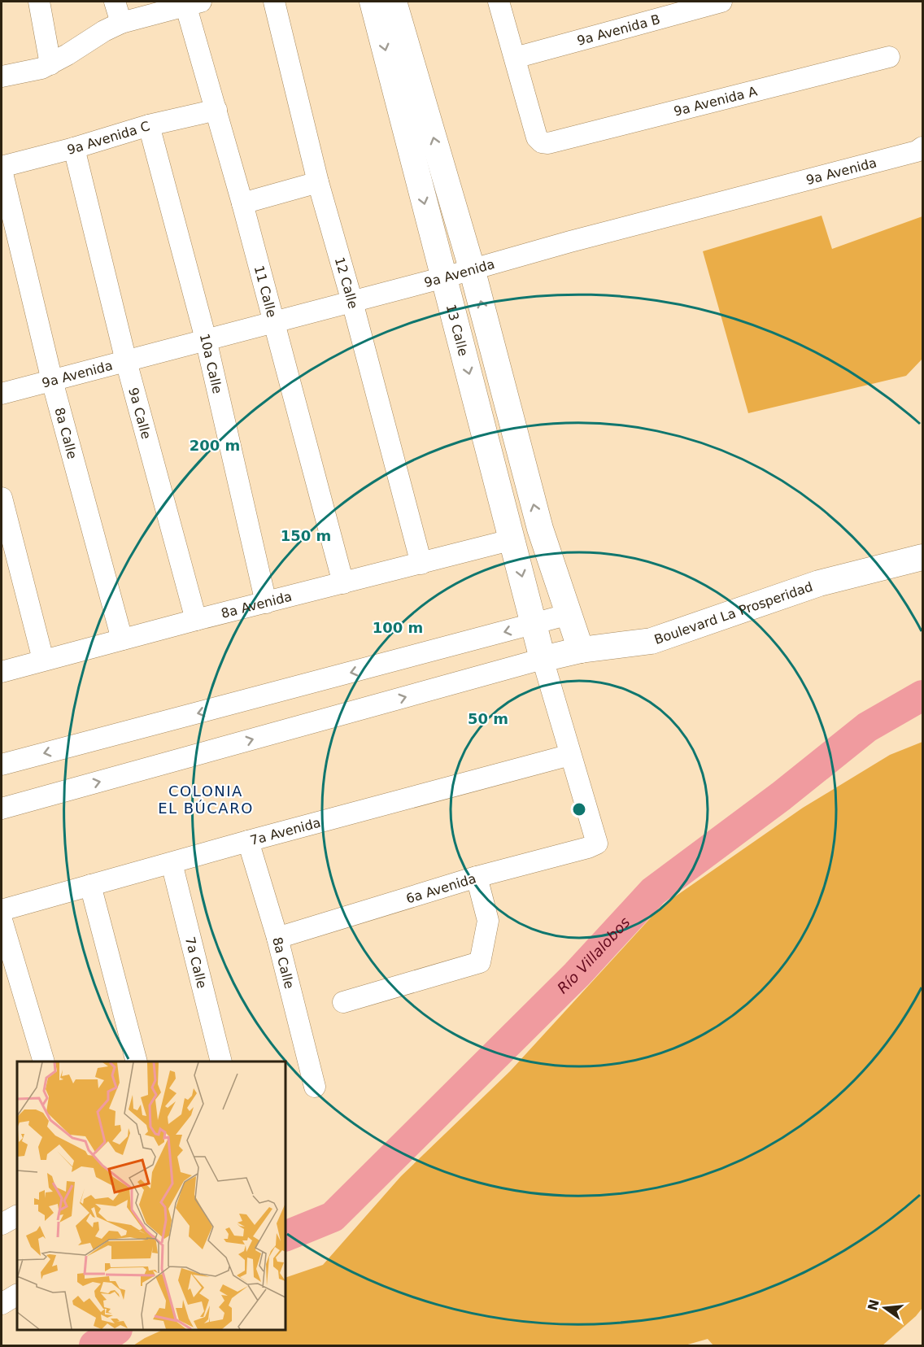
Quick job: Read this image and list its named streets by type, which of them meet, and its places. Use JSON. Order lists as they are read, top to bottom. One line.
{"streets":{"main road":["13 Calle","Boulevard La Prosperidad"],"street":["9a Avenida B","9a Avenida A","9a Avenida C","9a Avenida","12 Calle","11 Calle","10a Calle","9a Calle","8a Calle","8a Avenida","7a Avenida","6a Avenida","7a Calle"]},"crossings":[["9a Avenida B","9a Avenida A"],["9a Avenida C","11 Calle"],["9a Avenida C","10a Calle"],["9a Avenida C","9a Calle"],["9a Avenida C","8a Calle"],["9a Avenida","12 Calle"],["9a Avenida","11 Calle"],["9a Avenida","13 Calle"],["9a Avenida","10a Calle"],["9a Avenida","9a Calle"],["9a Avenida","8a Calle"],["12 Calle","8a Avenida"],["11 Calle","8a Avenida"],["13 Calle","8a Avenida"],["13 Calle","Boulevard La Prosperidad"],["10a Calle","8a Avenida"],["9a Calle","8a Avenida"],["8a Calle","8a Avenida"],["8a Calle","7a Avenida"],["8a Calle","6a Avenida"],["7a Avenida","6a Avenida"],["7a Avenida","7a Calle"]],"districts":["COLONIA EL BÚCARO"],"water":["Río Villalobos"],"north":"left","rings":["200 m","150 m","100 m","50 m"]}
